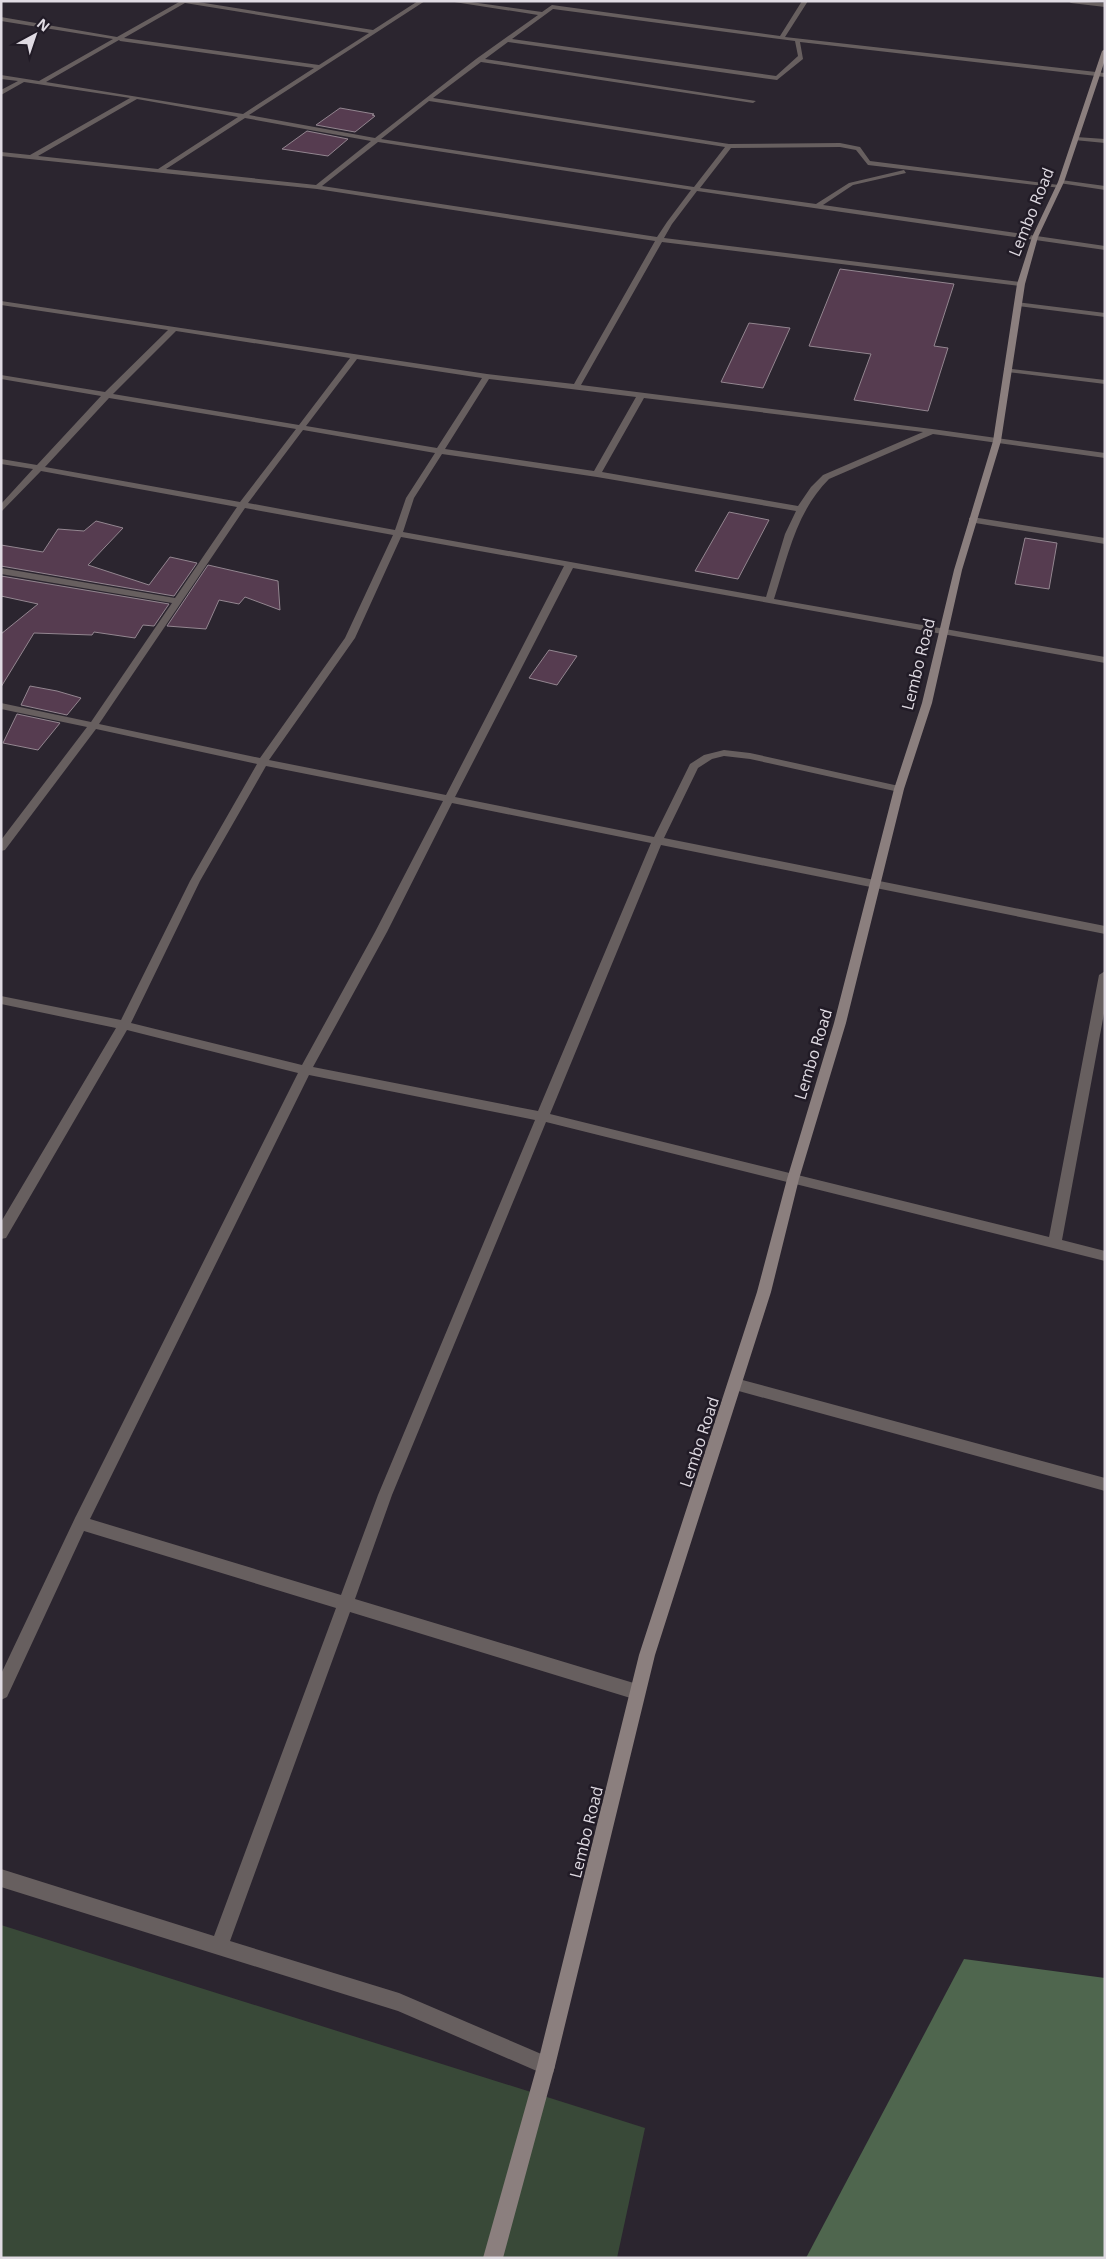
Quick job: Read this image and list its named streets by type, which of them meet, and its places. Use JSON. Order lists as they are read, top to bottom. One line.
{"streets":{"street":["Lembo Road"]},"north":"top right"}
